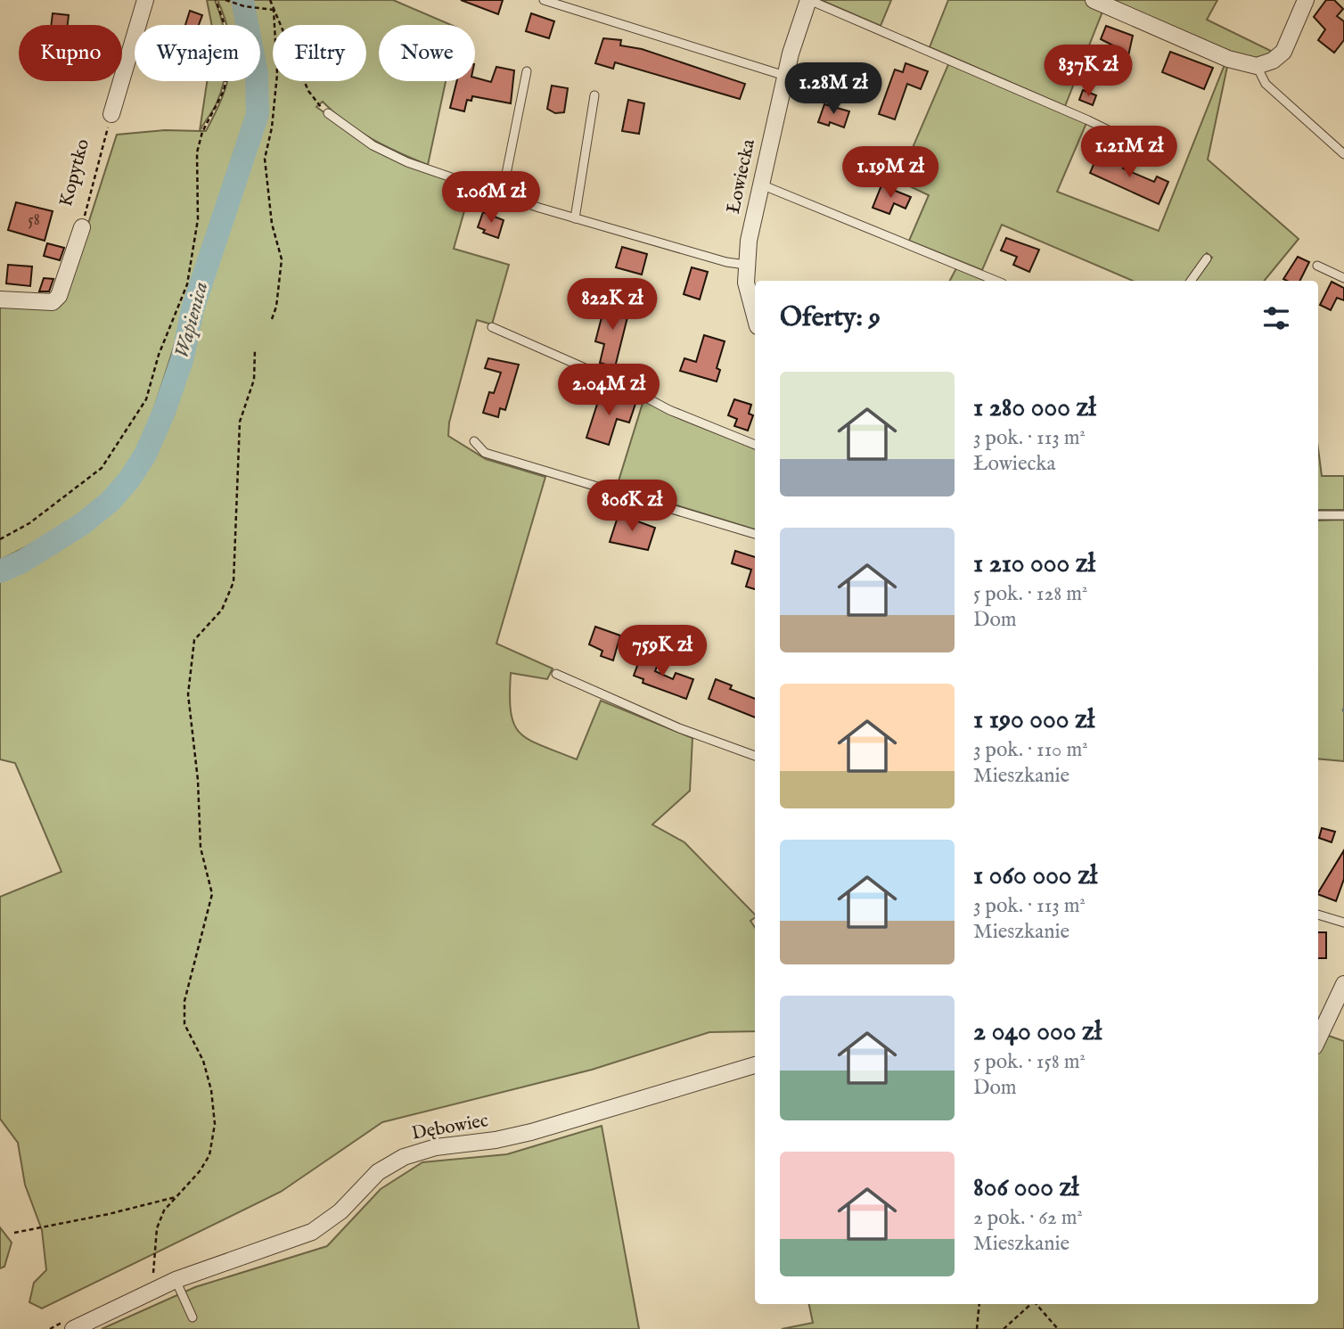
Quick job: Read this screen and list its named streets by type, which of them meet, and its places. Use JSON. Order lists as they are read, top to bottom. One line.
{"streets":{"street":["Kopytko","Łowiecka","Dębowiec"]},"water":["Wapienica"],"house_numbers":["58"],"page":{"chip":["Kupno","Wynajem","Filtry","Nowe"],"price":["837K zł","1.28M zł","1.21M zł","1.19M zł","1.06M zł","822K zł","2.04M zł","806K zł","759K zł"],"heading":"Oferty: 9","list":[{"name":"1 280 000 zł","note":"3 pok. · 113 m² · Łowiecka"},{"name":"1 210 000 zł","note":"5 pok. · 128 m² · Dom"},{"name":"1 190 000 zł","note":"3 pok. · 110 m² · Mieszkanie"},{"name":"1 060 000 zł","note":"3 pok. · 113 m² · Mieszkanie"},{"name":"2 040 000 zł","note":"5 pok. · 158 m² · Dom"},{"name":"806 000 zł","note":"2 pok. · 62 m² · Mieszkanie"}]}}
